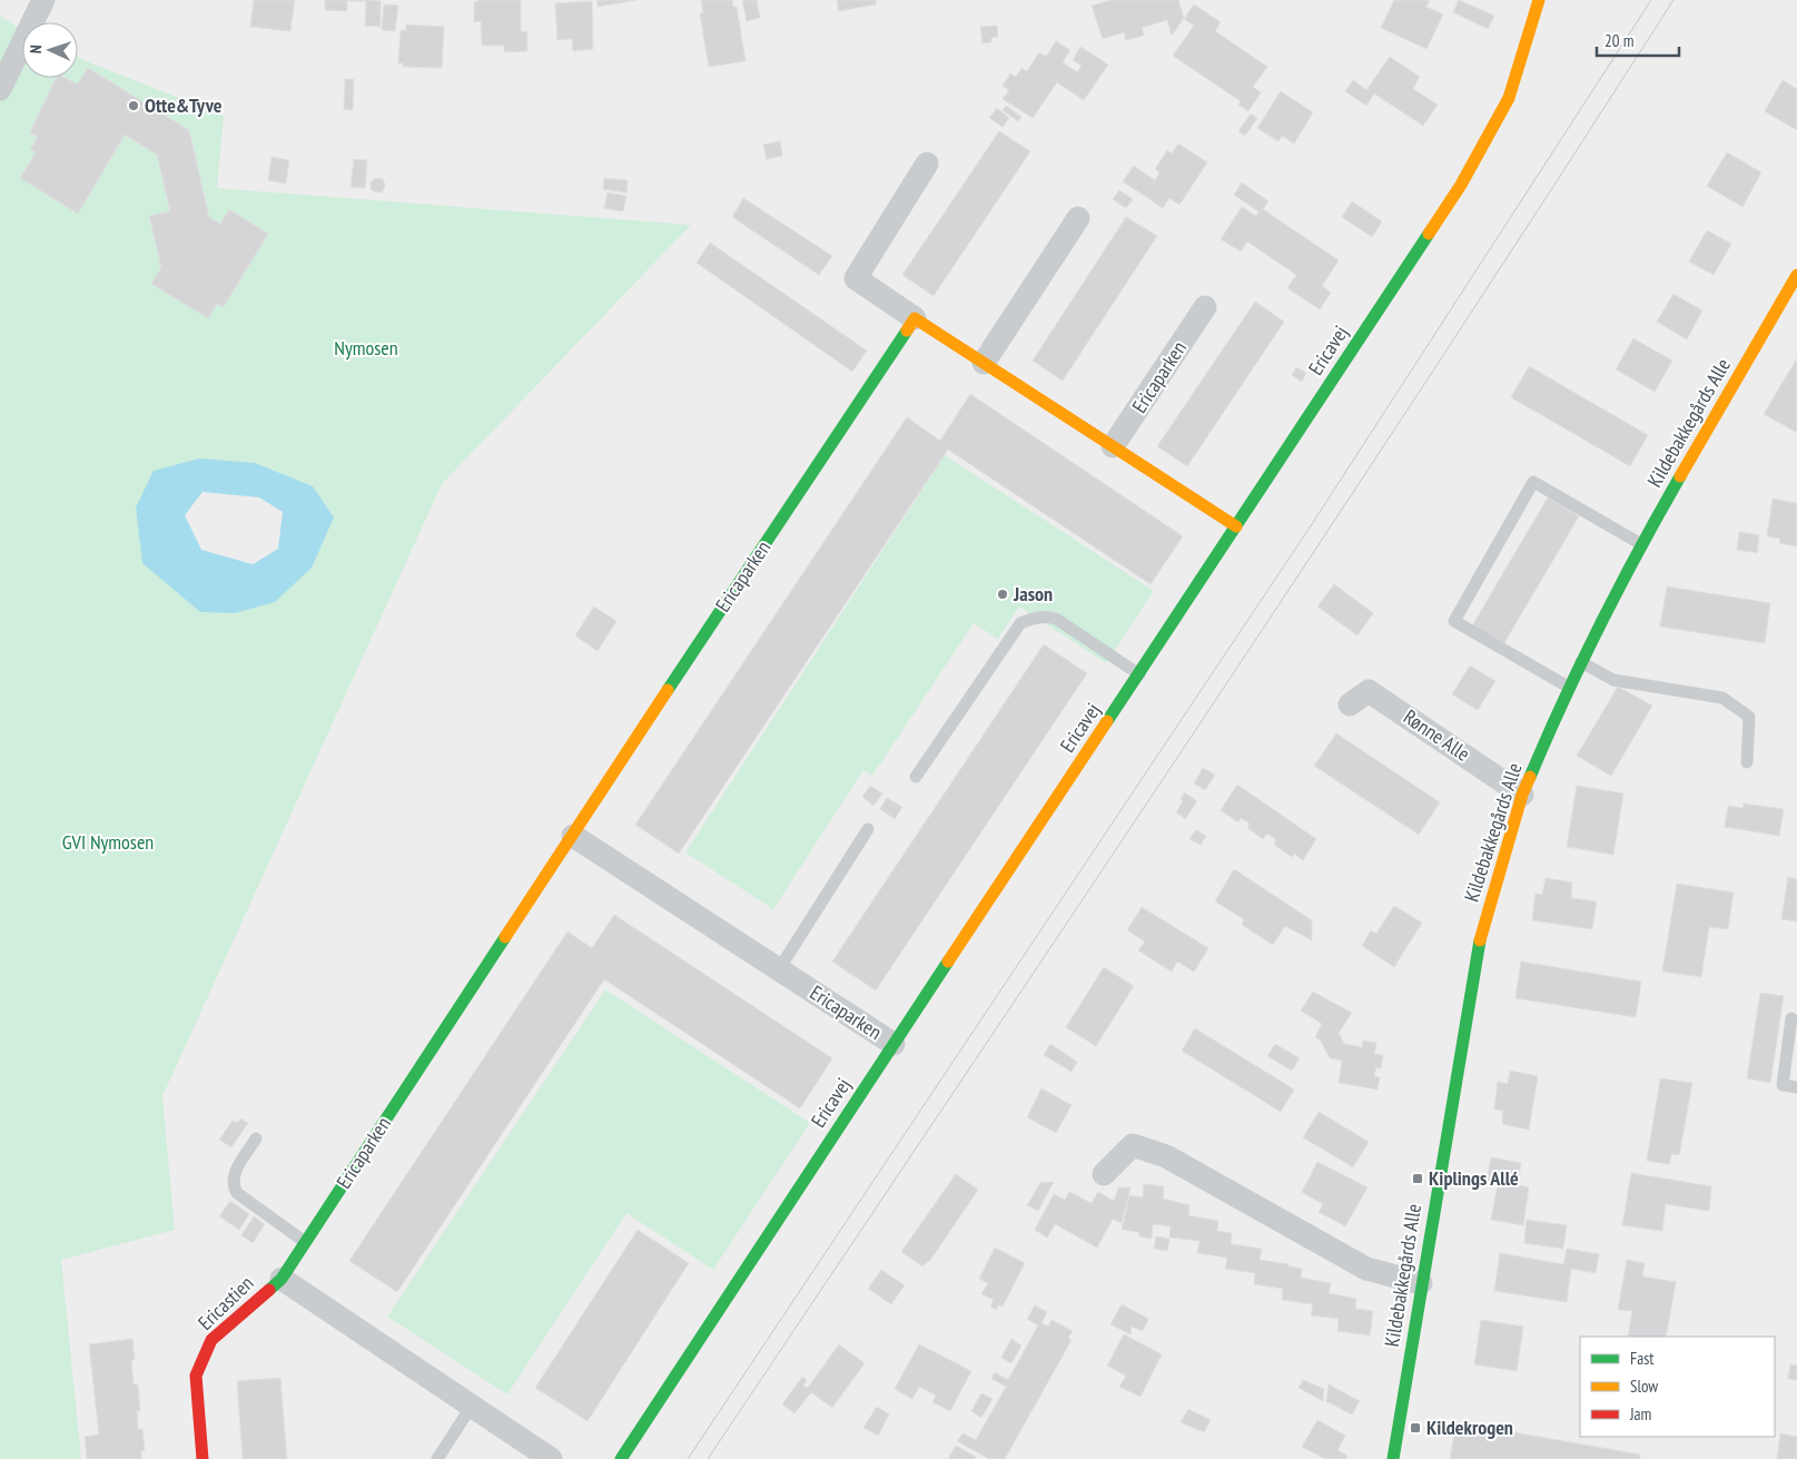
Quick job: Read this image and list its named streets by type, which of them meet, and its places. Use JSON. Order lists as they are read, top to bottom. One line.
{"streets":{"street":["Ericavej","Ericaparken","Kildebakkegårds Alle","Rønne Alle","Ericastien"]},"crossings":[["Ericavej","Ericaparken"],["Ericaparken","Ericastien"],["Kildebakkegårds Alle","Rønne Alle"]],"parks":["Nymosen","GVI Nymosen"],"places":{"other":["Otte&Tyve","Jason"],"transit":["Kiplings Allé","Kildekrogen"]},"legend":["Fast","Slow","Jam"],"scale_bar":"20 m","north":"left"}
